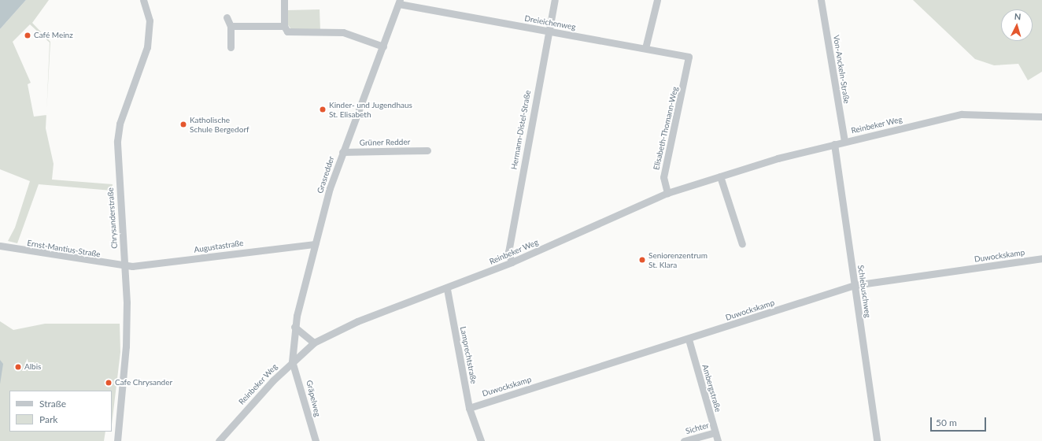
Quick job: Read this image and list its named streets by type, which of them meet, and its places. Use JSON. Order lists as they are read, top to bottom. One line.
{"streets":{"street":["Dreieichenweg","Von-Anckeln-Straße","Reinbeker Weg","Elisabeth-Thomann-Weg","Hermann-Distel-Straße","Grüner Redder","Grasredder","Chrysanderstraße","Augustastraße","Ernst-Mantius-Straße","Duwockskamp","Schlebuschweg","Lamprechtstraße","Ambergstraße","Gräpelweg","Sichter"]},"crossings":[["Dreieichenweg","Elisabeth-Thomann-Weg"],["Dreieichenweg","Hermann-Distel-Straße"],["Dreieichenweg","Grasredder"],["Von-Anckeln-Straße","Reinbeker Weg"],["Reinbeker Weg","Elisabeth-Thomann-Weg"],["Reinbeker Weg","Hermann-Distel-Straße"],["Reinbeker Weg","Grasredder"],["Reinbeker Weg","Schlebuschweg"],["Reinbeker Weg","Lamprechtstraße"],["Reinbeker Weg","Gräpelweg"],["Grüner Redder","Grasredder"],["Grasredder","Augustastraße"],["Grasredder","Gräpelweg"],["Chrysanderstraße","Augustastraße"],["Chrysanderstraße","Ernst-Mantius-Straße"],["Augustastraße","Ernst-Mantius-Straße"],["Duwockskamp","Schlebuschweg"],["Duwockskamp","Lamprechtstraße"],["Duwockskamp","Ambergstraße"],["Ambergstraße","Sichter"]],"places":["Café Meinz","Kinder- und Jugendhaus St. Elisabeth","Katholische Schule Bergedorf","Seniorenzentrum St. Klara","Albis","Cafe Chrysander"],"legend":["Straße","Park"],"scale_bar":"50 m","north":"top"}
